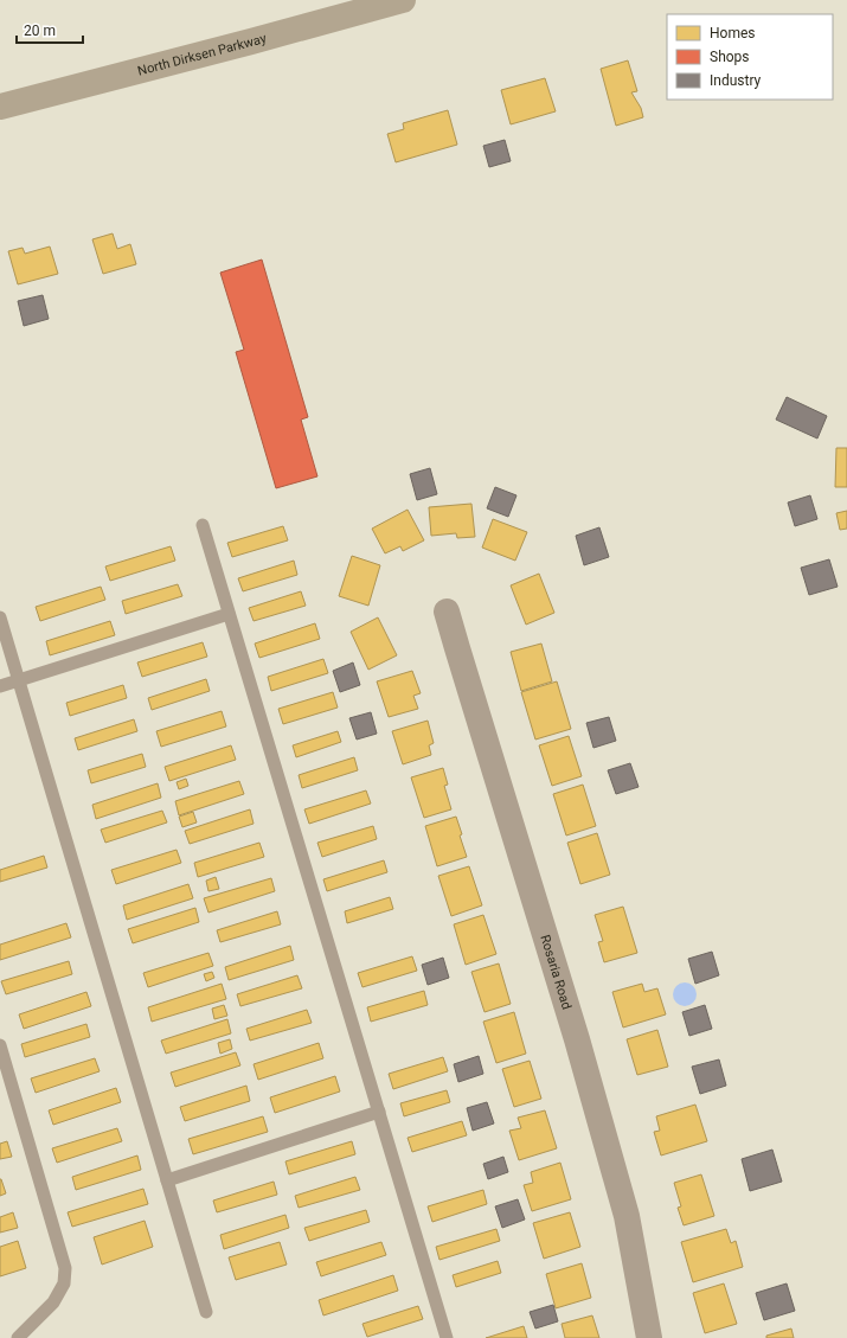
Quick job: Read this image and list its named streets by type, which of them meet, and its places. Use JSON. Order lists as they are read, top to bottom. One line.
{"streets":{"main road":["North Dirksen Parkway"],"street":["Rosaria Road"]},"legend":["Homes","Shops","Industry"],"scale_bar":"20 m"}
